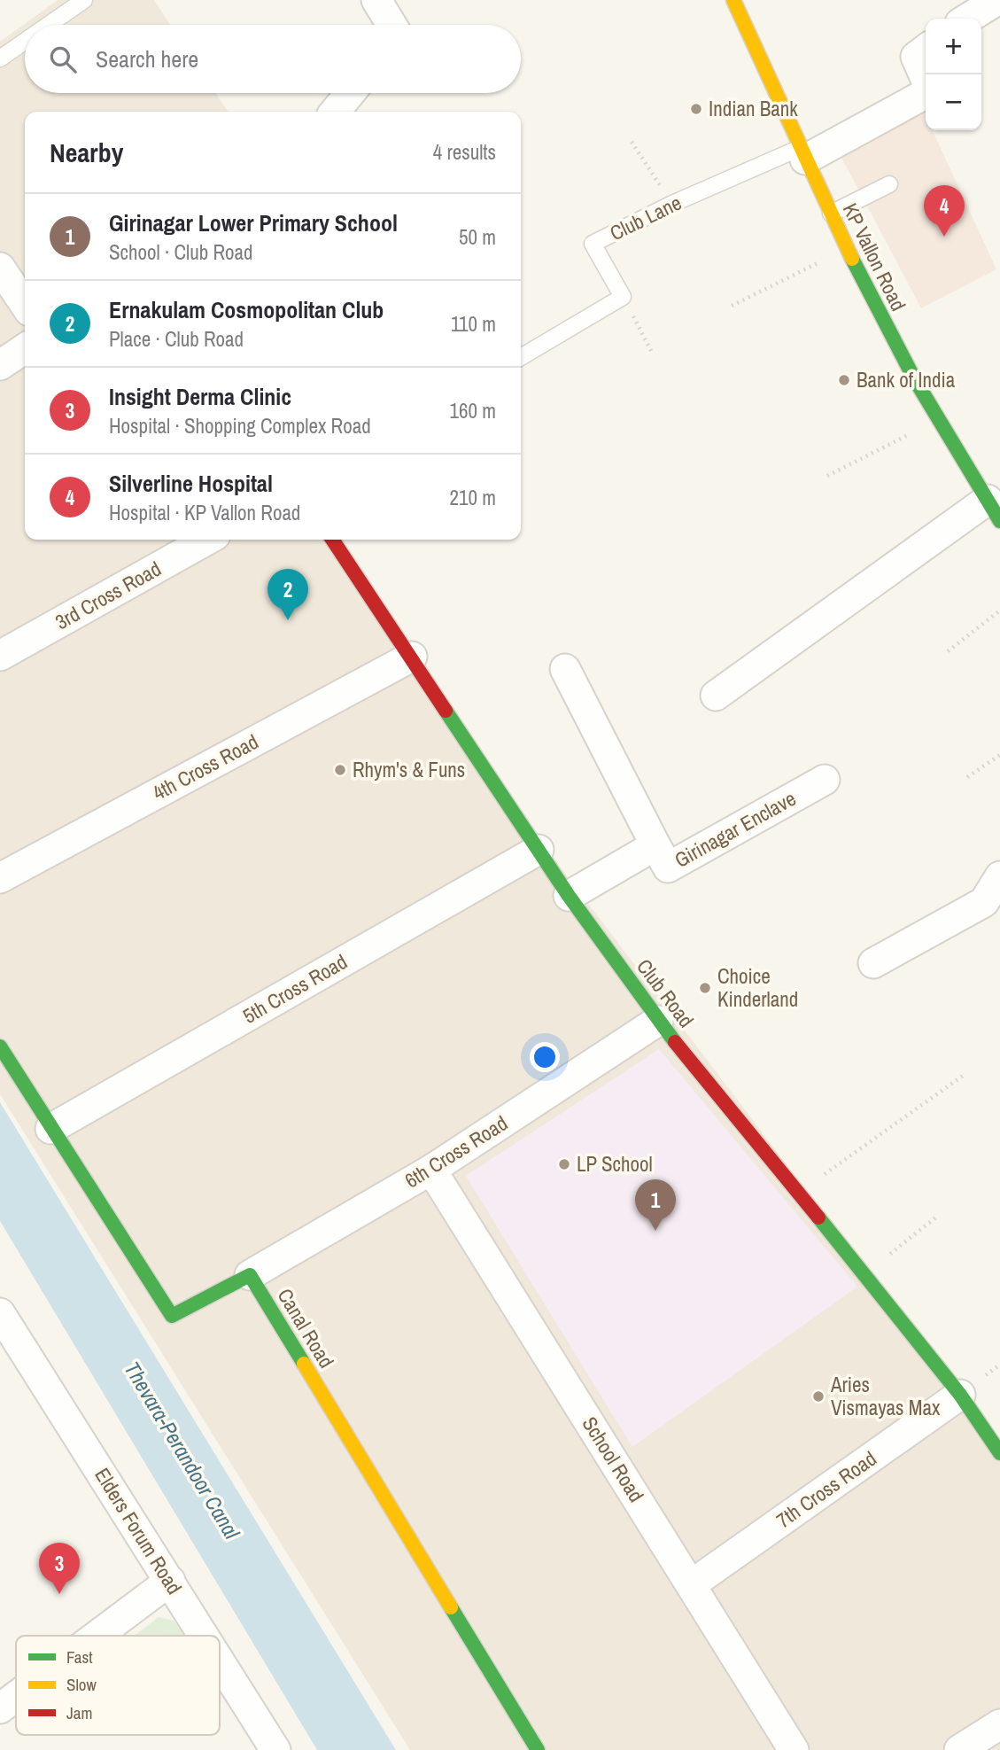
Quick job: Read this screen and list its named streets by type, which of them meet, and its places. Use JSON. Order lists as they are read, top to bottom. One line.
{"streets":{"street":["KP Vallon Road","3rd Cross Road","4th Cross Road","Girinagar Enclave","5th Cross Road","Club Road","6th Cross Road","Canal Road","School Road","7th Cross Road","Elders Forum Road"],"lane":["Club Lane"]},"crossings":[["Club Lane","KP Vallon Road"],["4th Cross Road","Club Road"],["Girinagar Enclave","Club Road"],["5th Cross Road","Club Road"],["Club Road","6th Cross Road"],["Club Road","7th Cross Road"],["6th Cross Road","Canal Road"],["6th Cross Road","School Road"],["School Road","7th Cross Road"]],"water":["Thevara-Perandoor Canal"],"places":["Indian Bank","Bank of India","Rhym's & Funs","Choice Kinderland","LP School","Aries Vismayas Max"],"legend":["Fast","Slow","Jam"],"page":{"map_buttons":["+","−"],"search":"Search here","heading":["Nearby","4 results"],"pins":["4","2","1","3"],"list":[{"mark":"1","name":"Girinagar Lower Primary School","note":"School · Club Road","value":"50 m"},{"mark":"2","name":"Ernakulam Cosmopolitan Club","note":"Place · Club Road","value":"110 m"},{"mark":"3","name":"Insight Derma Clinic","note":"Hospital · Shopping Complex Road","value":"160 m"},{"mark":"4","name":"Silverline Hospital","note":"Hospital · KP Vallon Road","value":"210 m"}]}}
